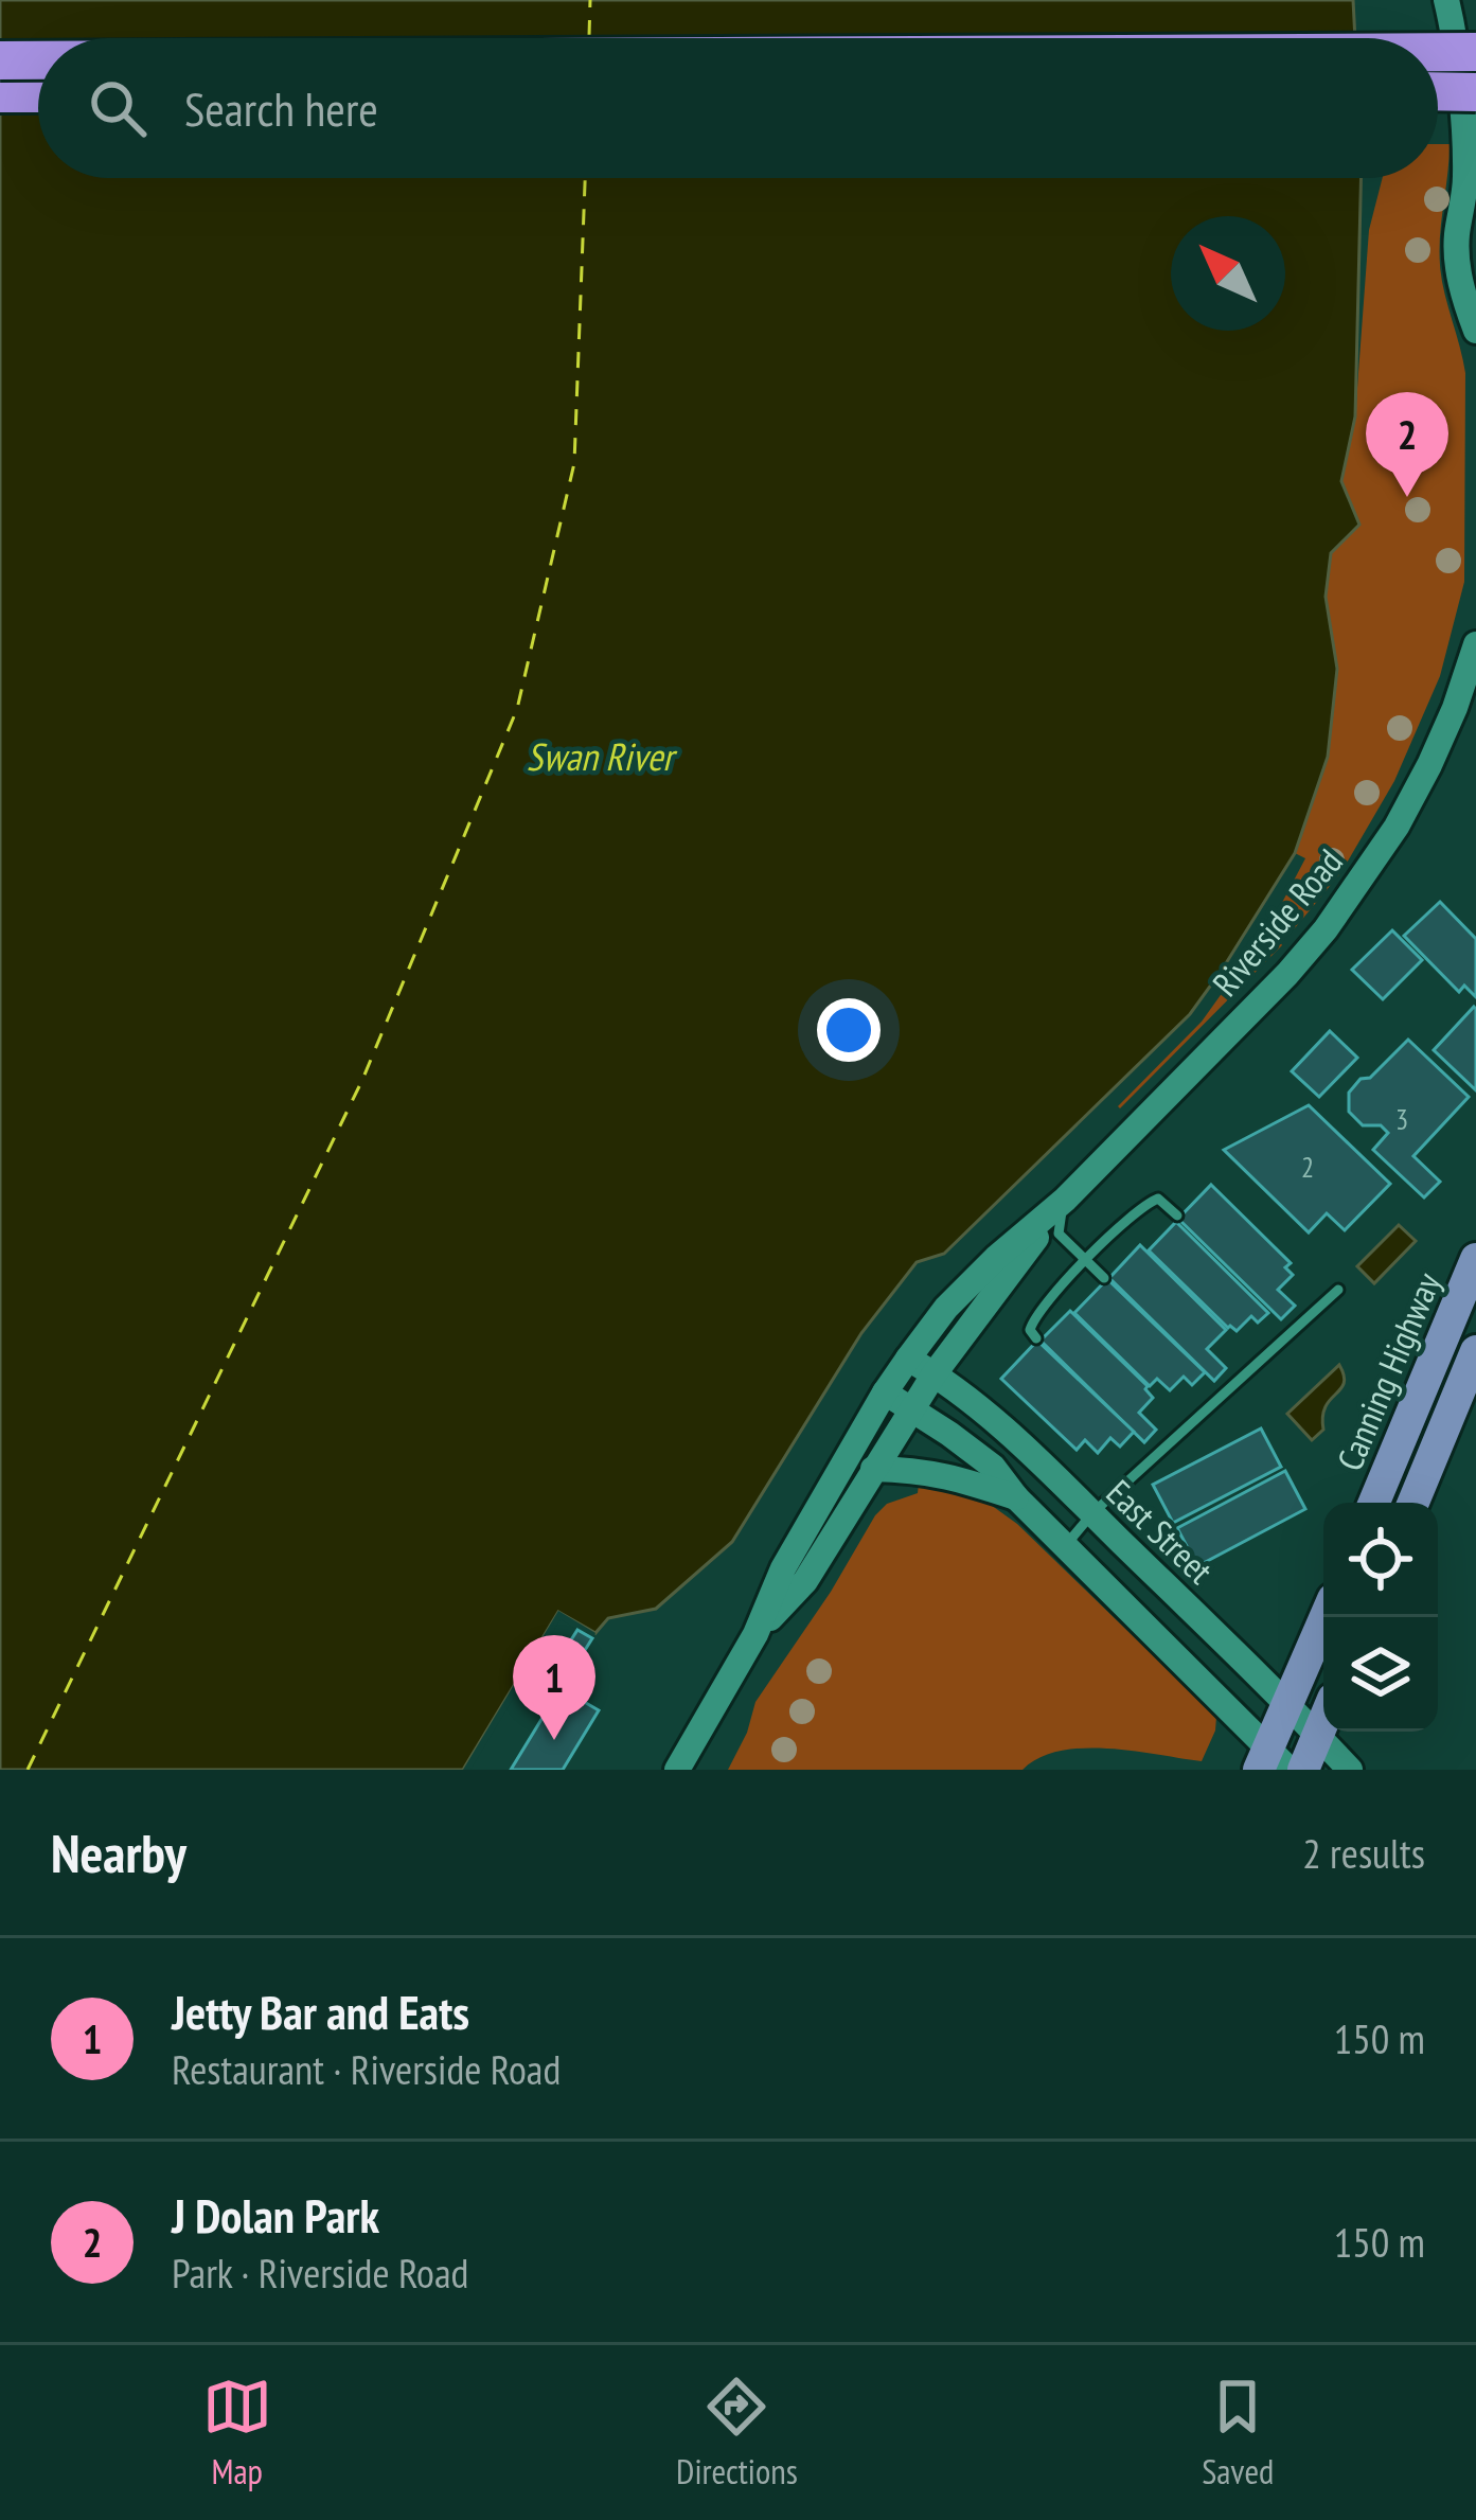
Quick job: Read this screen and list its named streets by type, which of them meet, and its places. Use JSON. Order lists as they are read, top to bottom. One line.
{"streets":{"main road":["Canning Highway"],"street":["Riverside Road","East Street"]},"crossings":[["Riverside Road","East Street"]],"water":["Swan River"],"house_numbers":["3","2"],"north":"top left","page":{"search":"Search here","pins":["2","1"],"heading":["Nearby","2 results"],"list":[{"mark":"1","name":"Jetty Bar and Eats","note":"Restaurant · Riverside Road","value":"150 m"},{"mark":"2","name":"J Dolan Park","note":"Park · Riverside Road","value":"150 m"}],"nav":["Map","Directions","Saved"]}}
